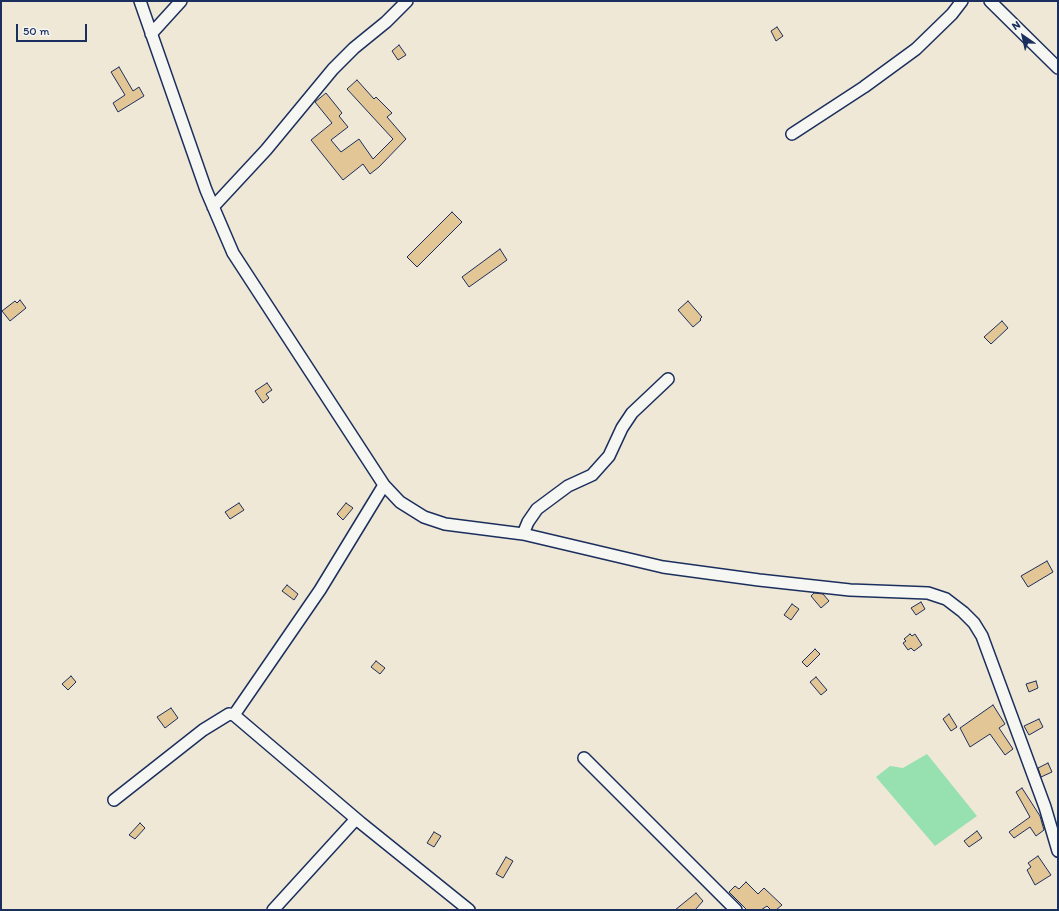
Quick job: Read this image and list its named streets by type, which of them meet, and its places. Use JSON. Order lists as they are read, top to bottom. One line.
{"scale_bar":"50 m","north":"top left"}
